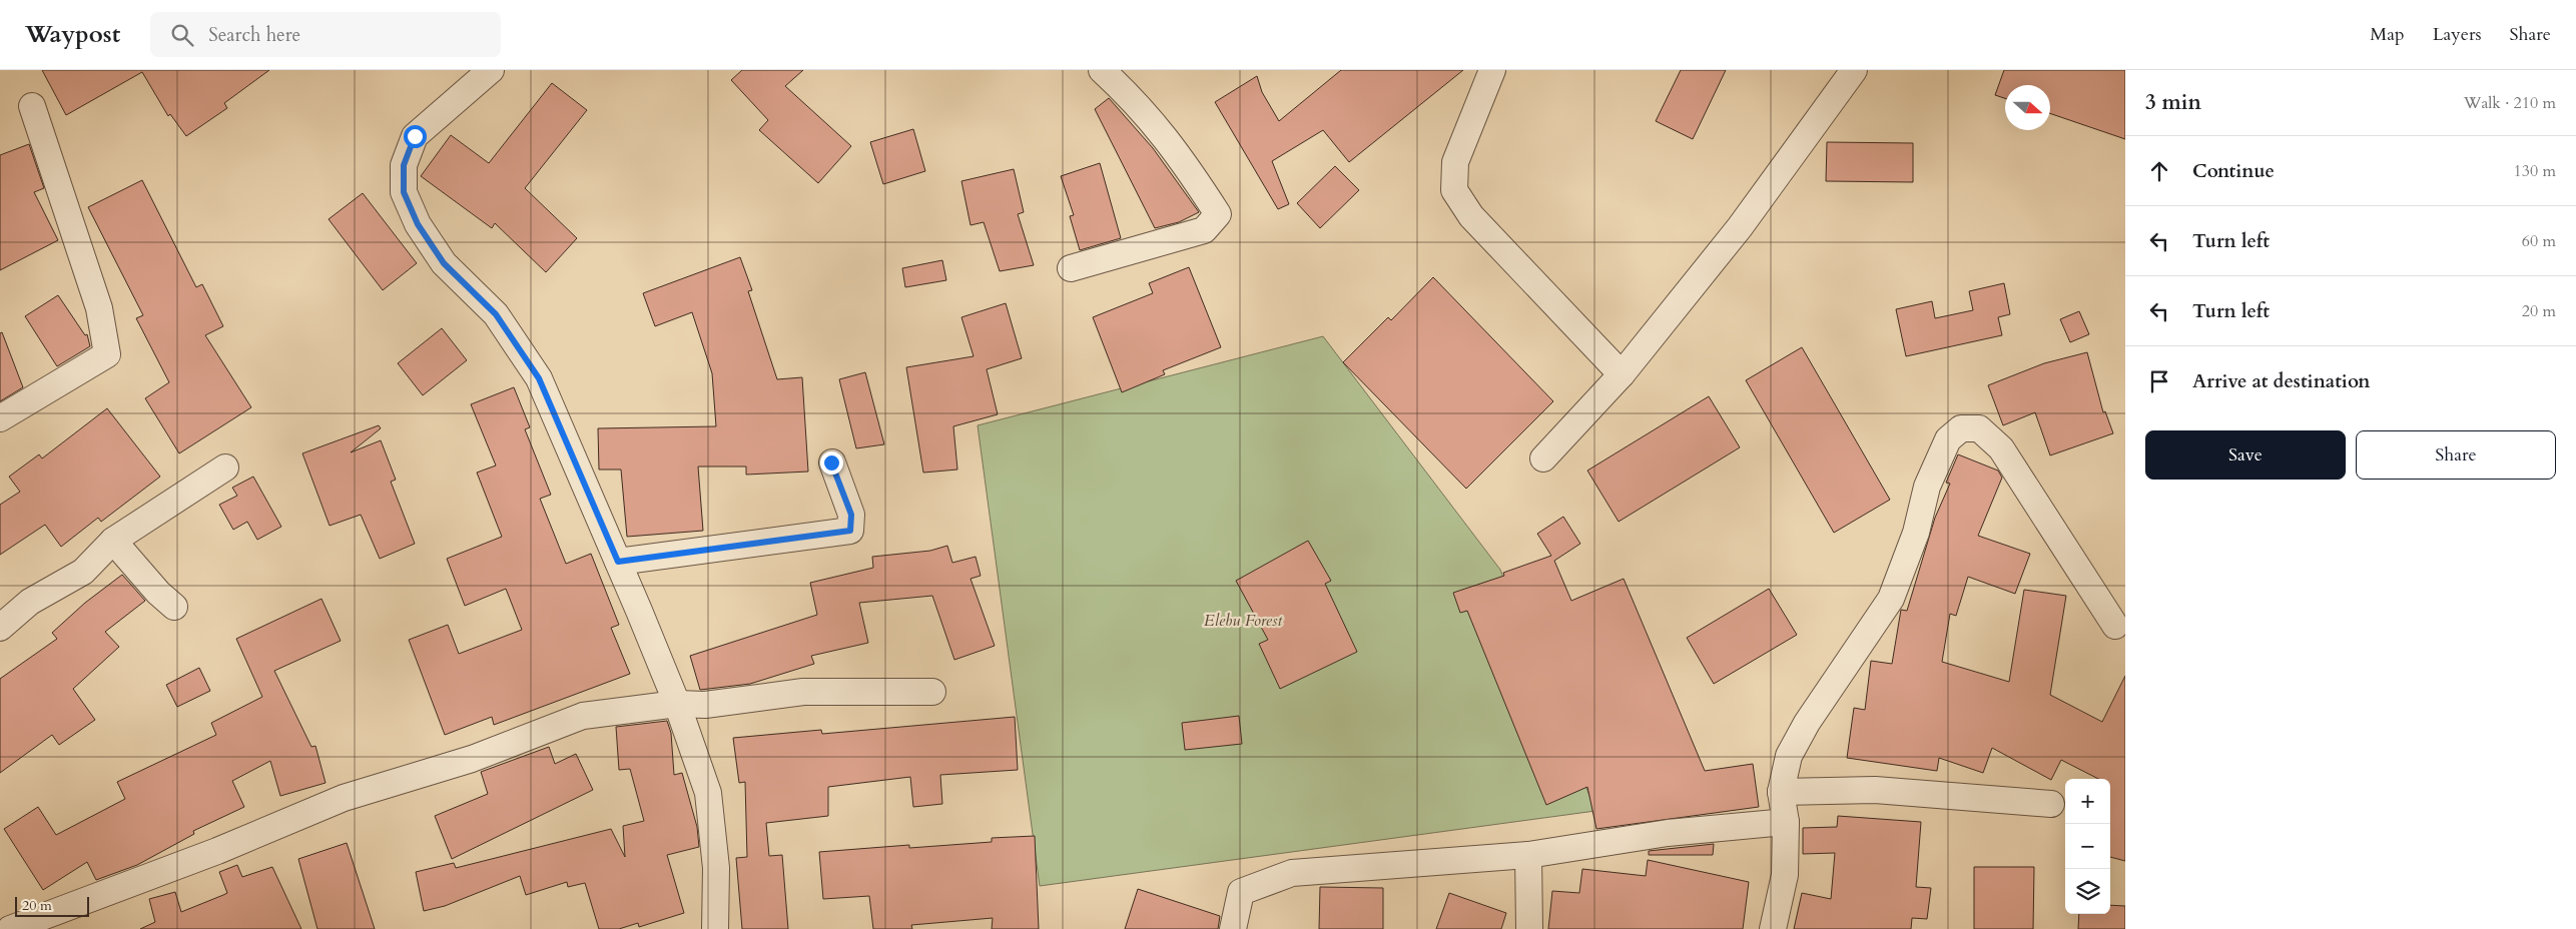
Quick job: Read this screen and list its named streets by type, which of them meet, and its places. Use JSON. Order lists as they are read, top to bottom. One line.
{"parks":["Elebu Forest"],"scale_bar":"20 m","north":"right","page":{"header":"Waypost","search":"Search here","nav":["Map","Layers","Share"],"heading":["3 min","Walk · 210 m"],"list":[["Continue","130 m"],["Turn left","60 m"],["Turn left","20 m"],"Arrive at destination"],"buttons":["Save","Share"],"map_buttons":["+","−"],"scale":"20 m"}}
